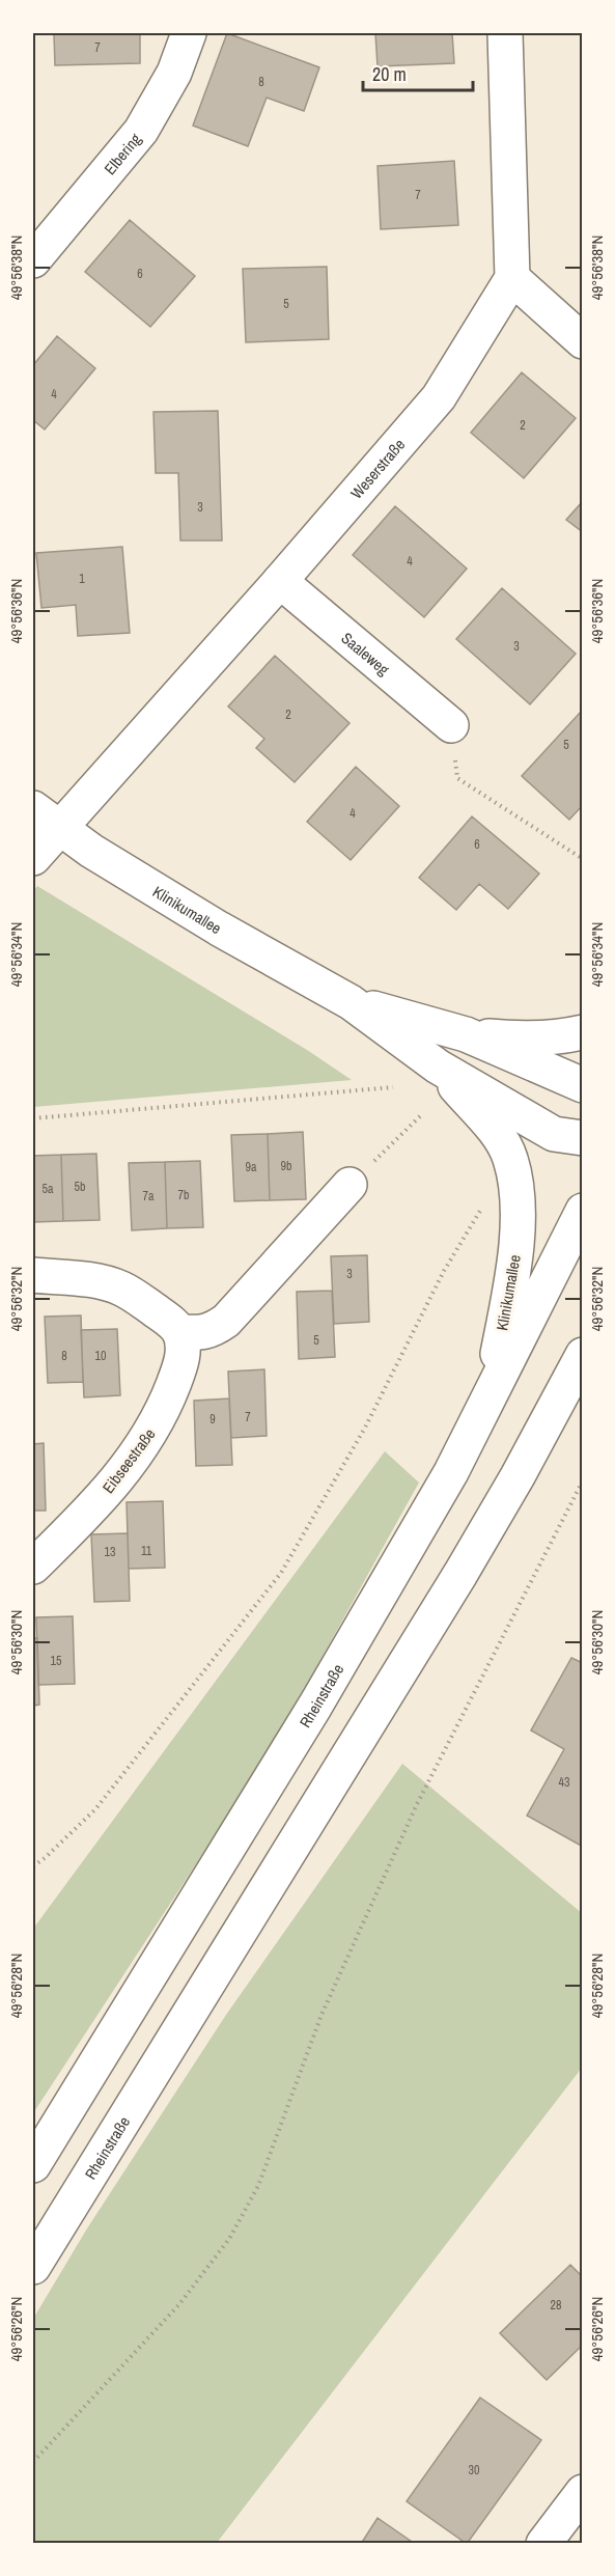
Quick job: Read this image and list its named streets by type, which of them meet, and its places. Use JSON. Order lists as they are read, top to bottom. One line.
{"streets":{"street":["Elbering","Weserstraße","Saaleweg","Klinikumallee","Eibseestraße","Rheinstraße"]},"crossings":[["Weserstraße","Saaleweg"],["Weserstraße","Klinikumallee"],["Klinikumallee","Rheinstraße"]],"house_numbers":["7","8","7","6","5","4","2","3","4","1","3","2","5","4","6","9b","9a","5b","5a","7b","7a","3","5","8","10","7","9","11","13","15","43","28","30"],"scale_bar":"20 m","coordinates":["49°56'38\"N","49°56'36\"N","49°56'34\"N","49°56'32\"N","49°56'30\"N","49°56'28\"N","49°56'26\"N"]}
